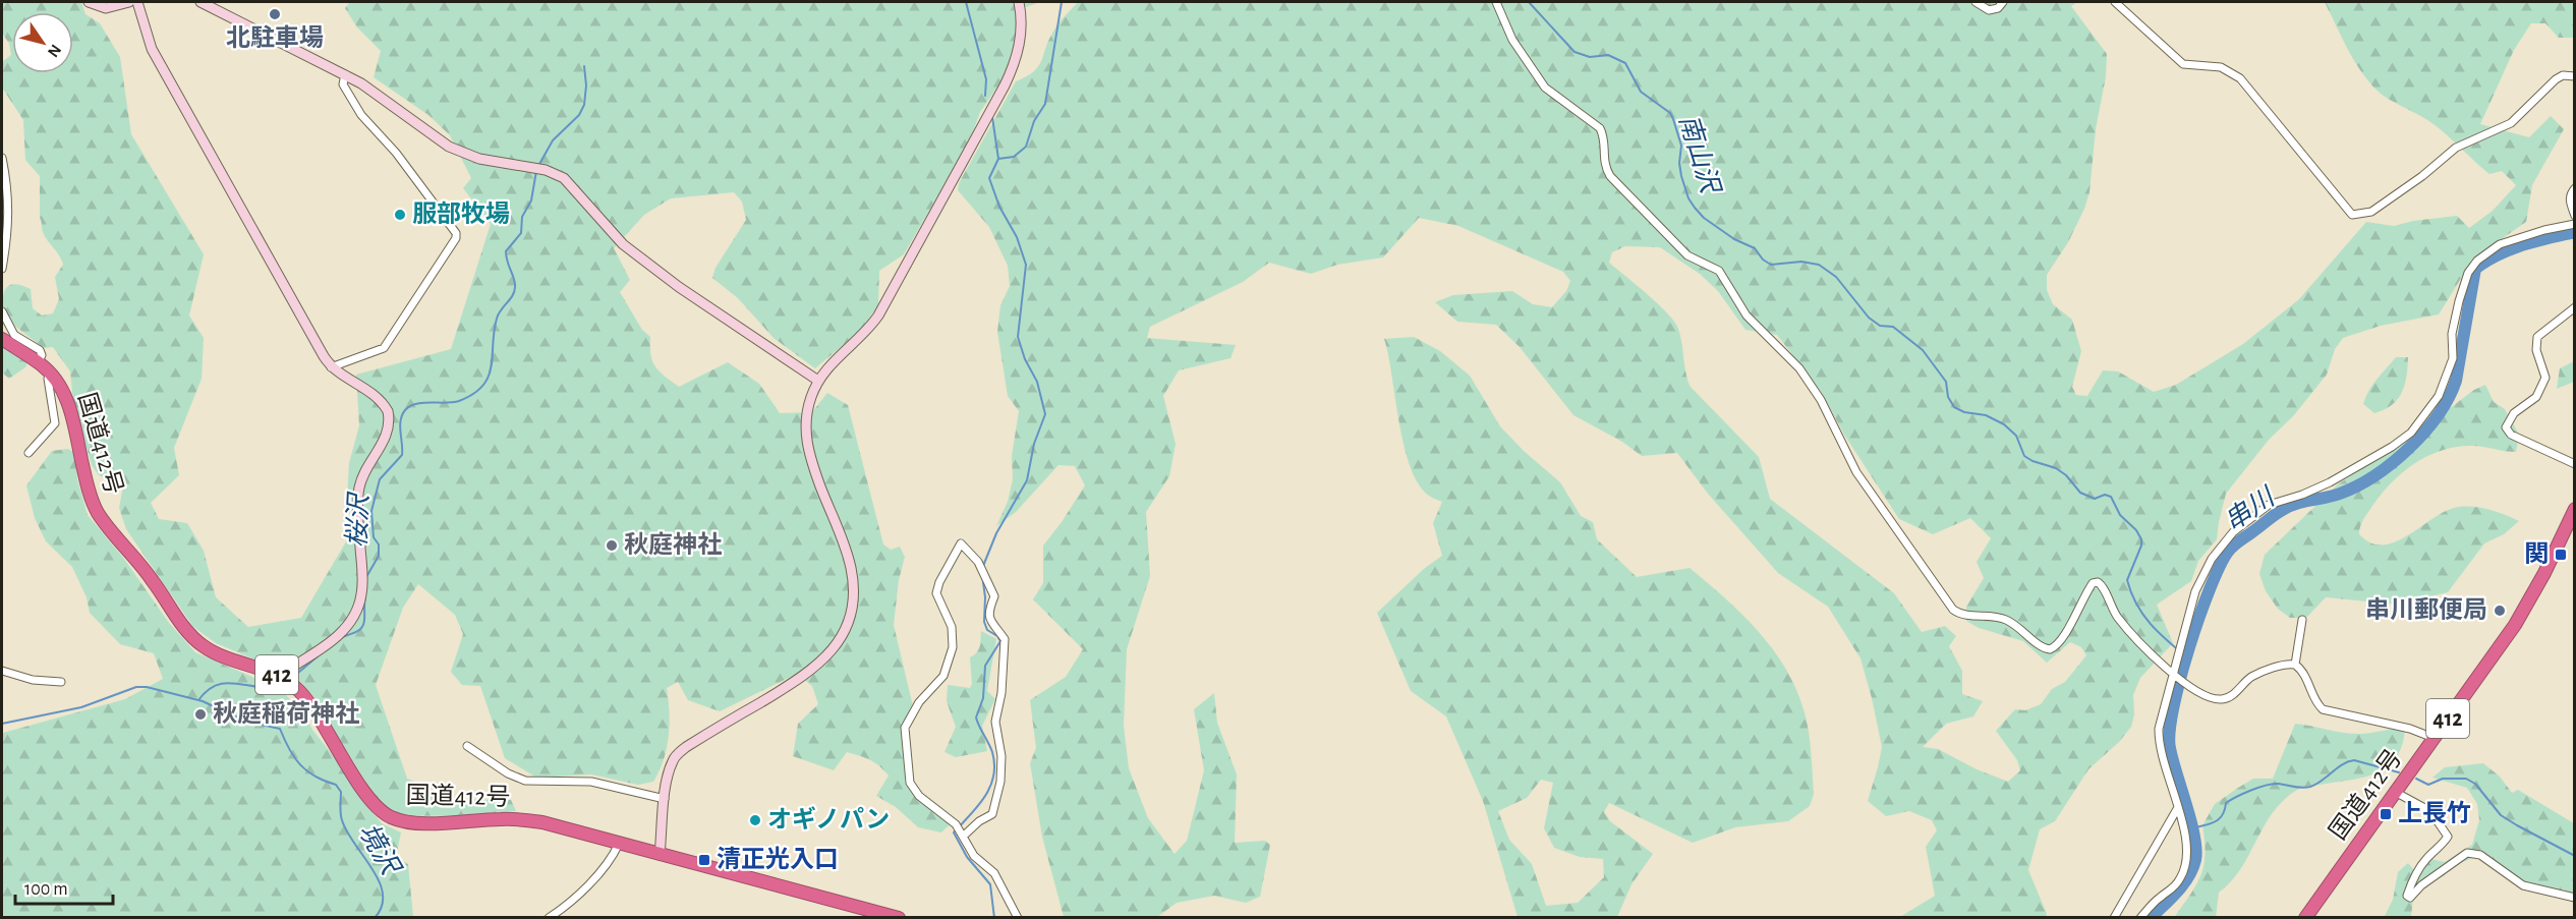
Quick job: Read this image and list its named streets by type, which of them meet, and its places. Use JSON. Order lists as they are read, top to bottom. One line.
{"streets":{"highway":["国道412号","412"]},"water":["南山沢","串川","桜沢","境沢"],"places":{"other":["北駐車場","服部牧場","秋庭神社","串川郵便局","秋庭稲荷神社","オギノパン"],"transit":["関","上長竹","清正光入口"]},"scale_bar":"100 m","north":"bottom right"}
